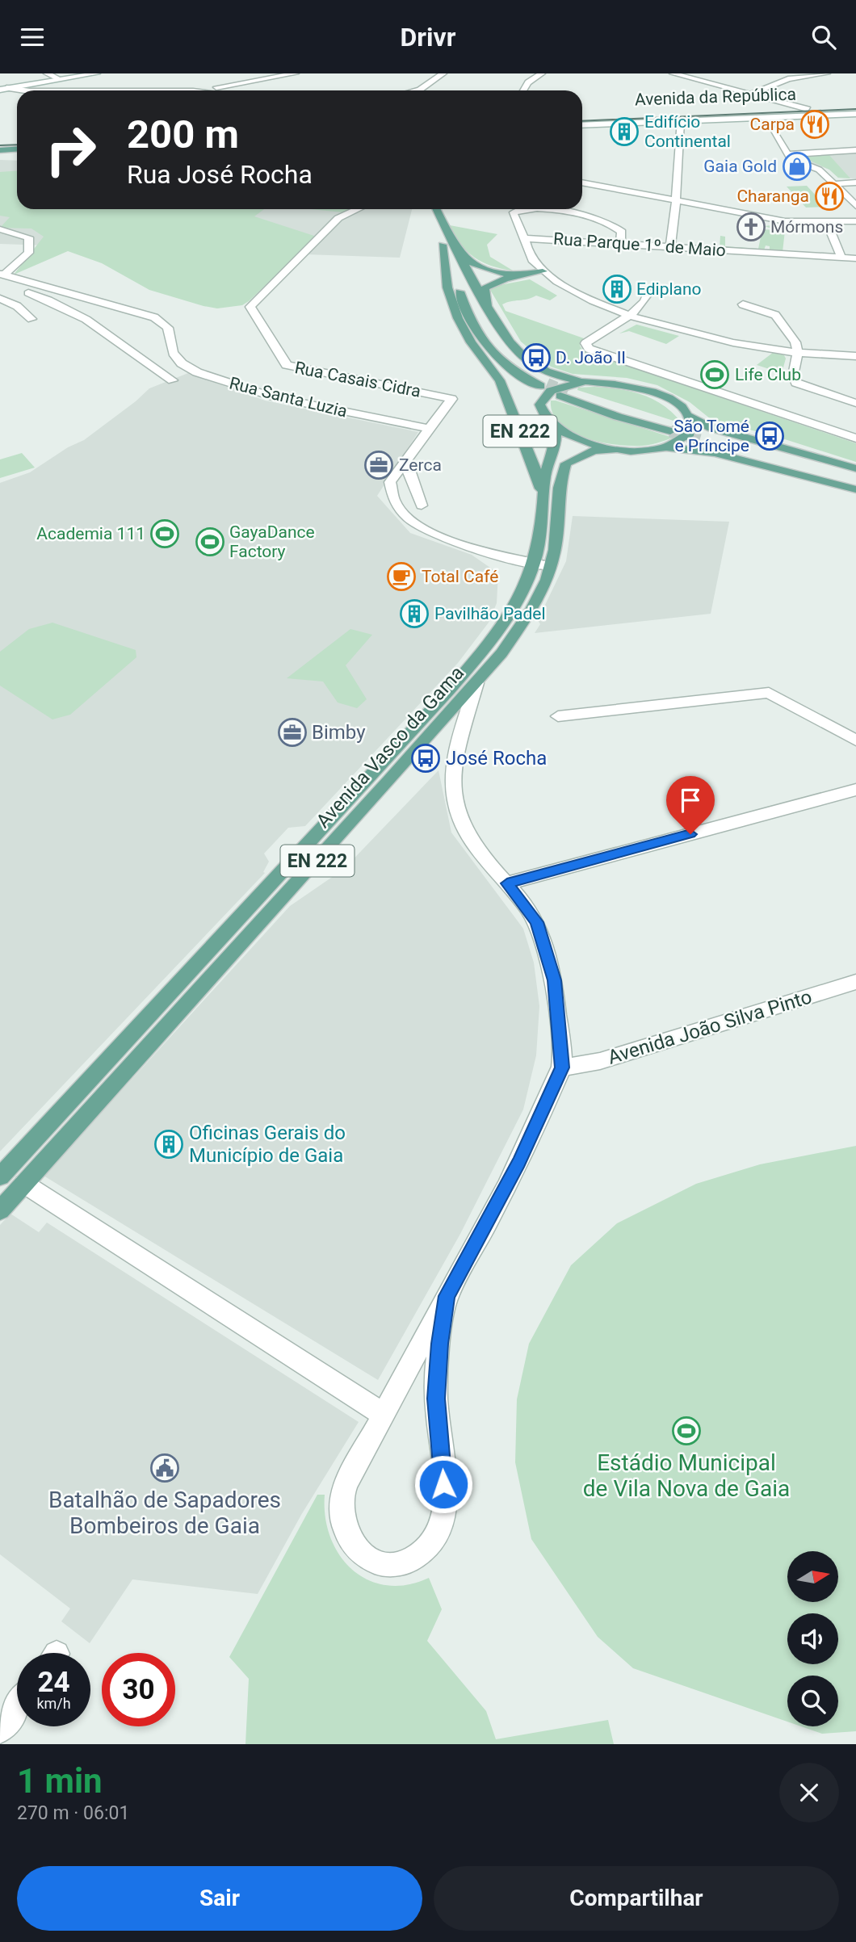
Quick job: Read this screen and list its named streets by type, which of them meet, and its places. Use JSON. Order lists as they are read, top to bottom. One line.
{"streets":{"main road":["EN 222","Avenida Vasco da Gama"],"street":["Avenida da República","Rua Parque 1º de Maio","Rua Casais Cidra","Rua Santa Luzia","Avenida João Silva Pinto"]},"crossings":[["Rua Casais Cidra","Rua Santa Luzia"],["EN 222","Avenida Vasco da Gama"]],"places":{"restaurant":["Carpa","Charanga"],"building":["Edifício Continental","Ediplano","Pavilhão Padel","Oficinas Gerais do Município de Gaia"],"shop":["Gaia Gold"],"church":["Mórmons"],"bus stop":["D. João II","São Tomé e Príncipe","José Rocha"],"sports":["Life Club","Academia 111","GayaDance Factory","Estádio Municipal de Vila Nova de Gaia"],"office":["Zerca","Bimby"],"cafe":["Total Café"],"public building":["Batalhão de Sapadores Bombeiros de Gaia"]},"north":"right","page":{"header":"Drivr","turn":["200 m","Rua José Rocha"],"speed":"24 km/h","limit":"30","heading":["1 min","270 m · 06:01"],"buttons":["Sair","Compartilhar"]}}
